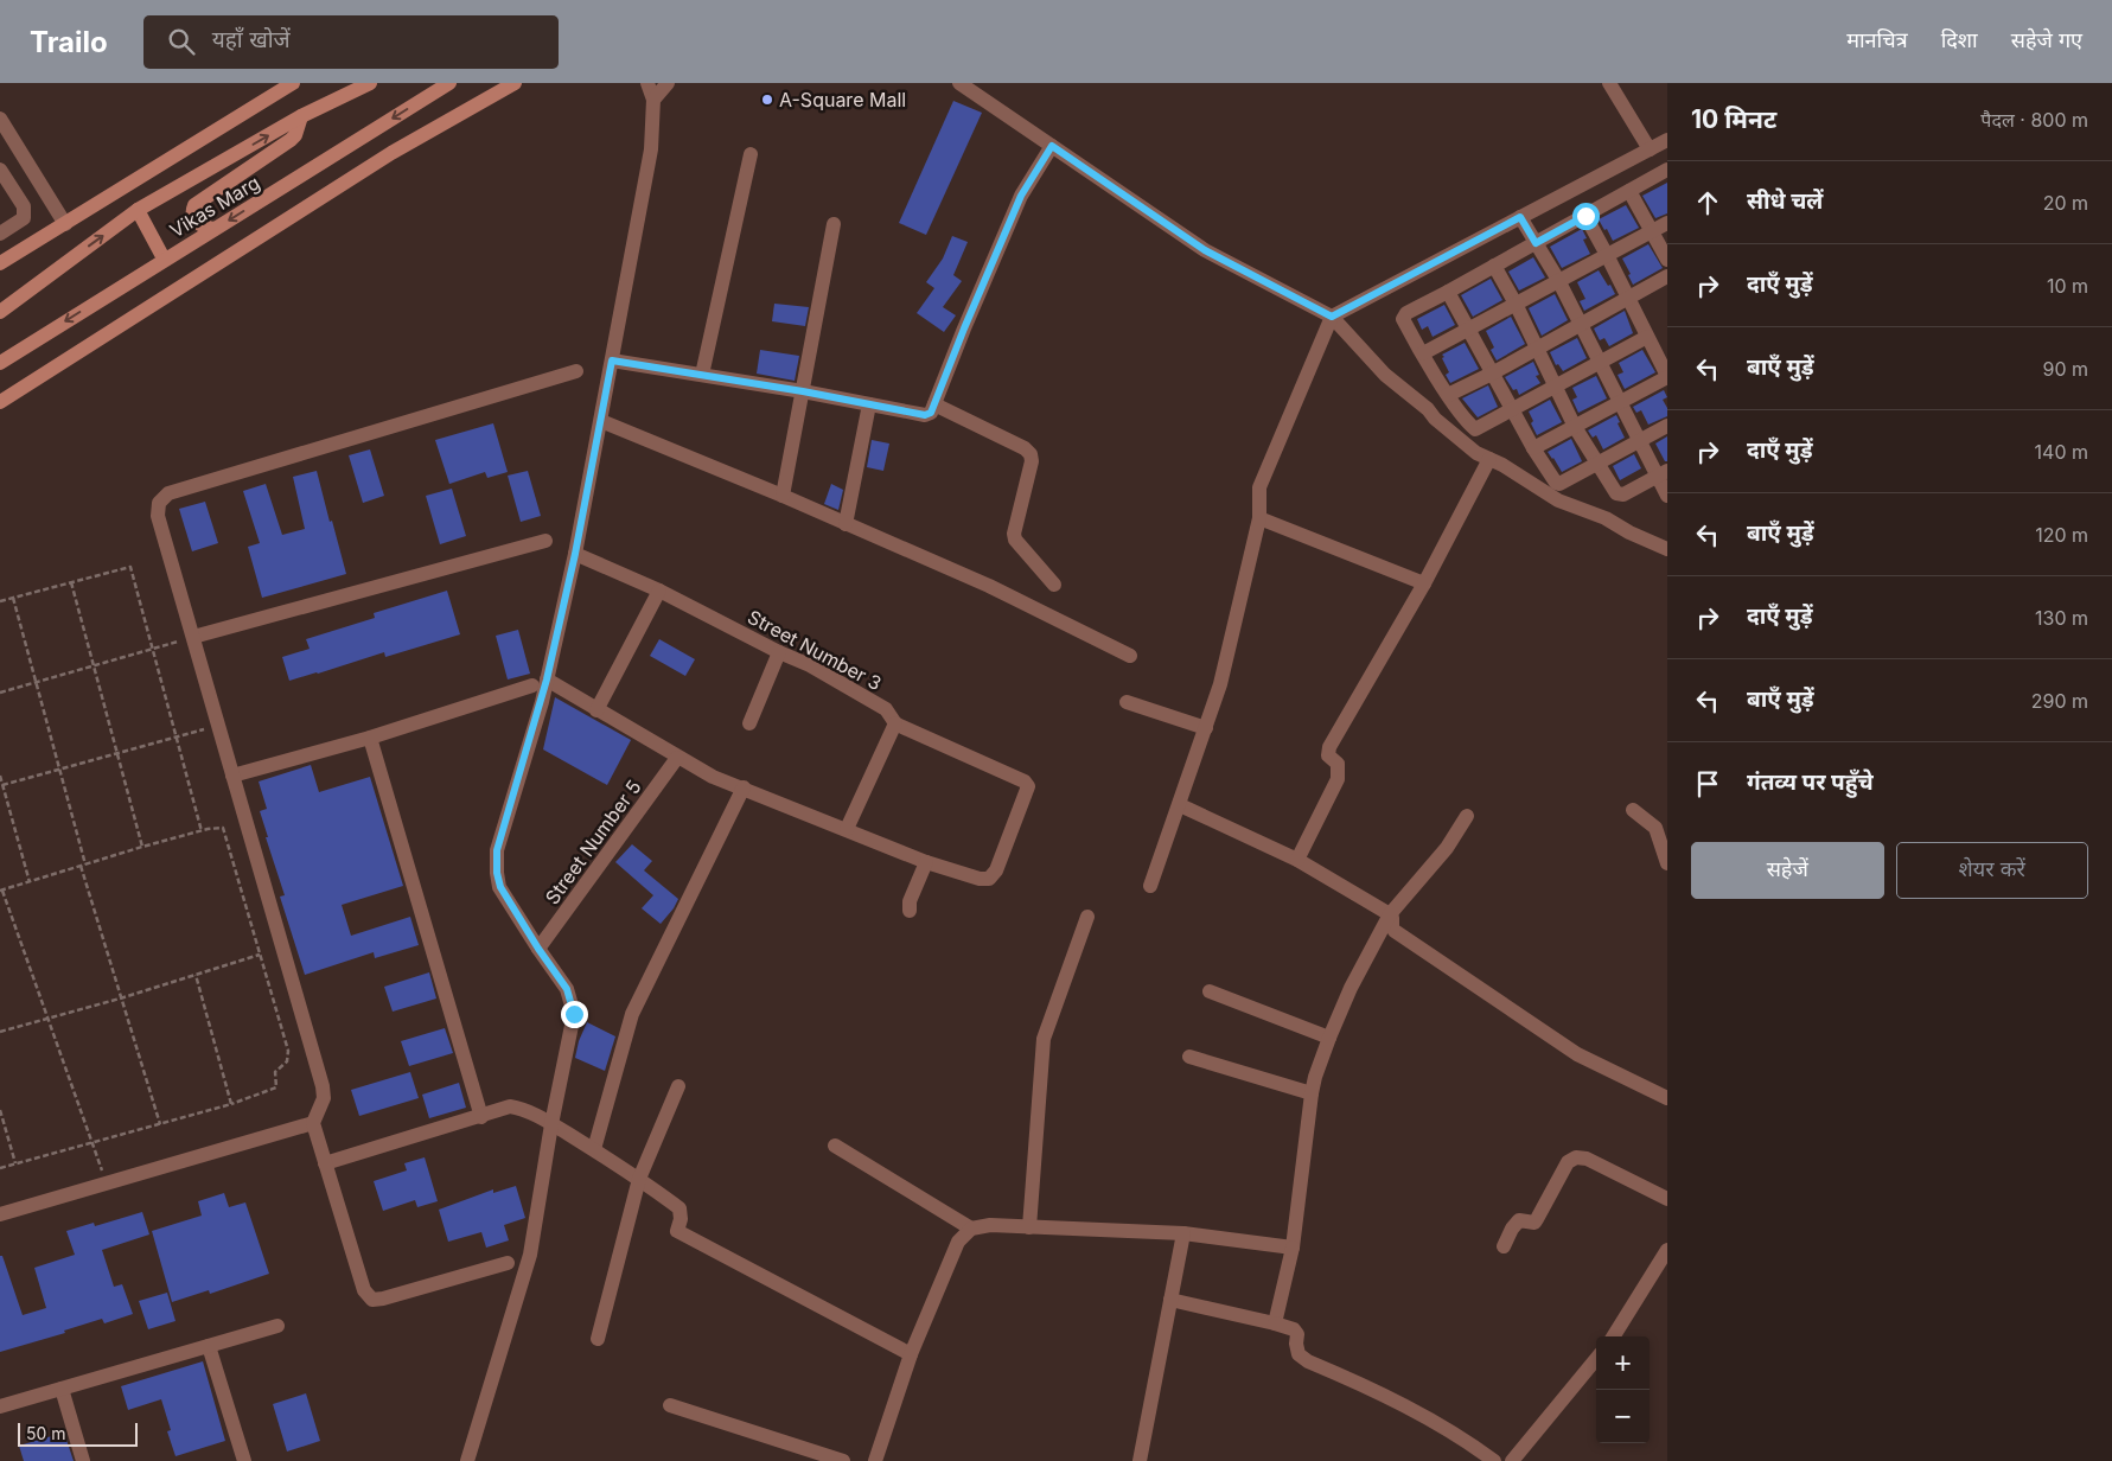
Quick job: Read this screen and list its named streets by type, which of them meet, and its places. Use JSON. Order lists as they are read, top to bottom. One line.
{"streets":{"main road":["Vikas Marg"],"street":["Street Number 3","Street Number 5"]},"places":["A-Square Mall"],"scale_bar":"50 m","page":{"header":"Trailo","search":"यहाँ खोजें","nav":["मानचित्र","दिशा","सहेजे गए"],"heading":["10 मिनट","पैदल · 800 m"],"list":[["सीधे चलें","20 m"],["दाएँ मुड़ें","10 m"],["बाएँ मुड़ें","90 m"],["दाएँ मुड़ें","140 m"],["बाएँ मुड़ें","120 m"],["दाएँ मुड़ें","130 m"],["बाएँ मुड़ें","290 m"],"गंतव्य पर पहुँचे"],"buttons":["सहेजें","शेयर करें"],"map_buttons":["+","−"],"scale":"50 m"}}
